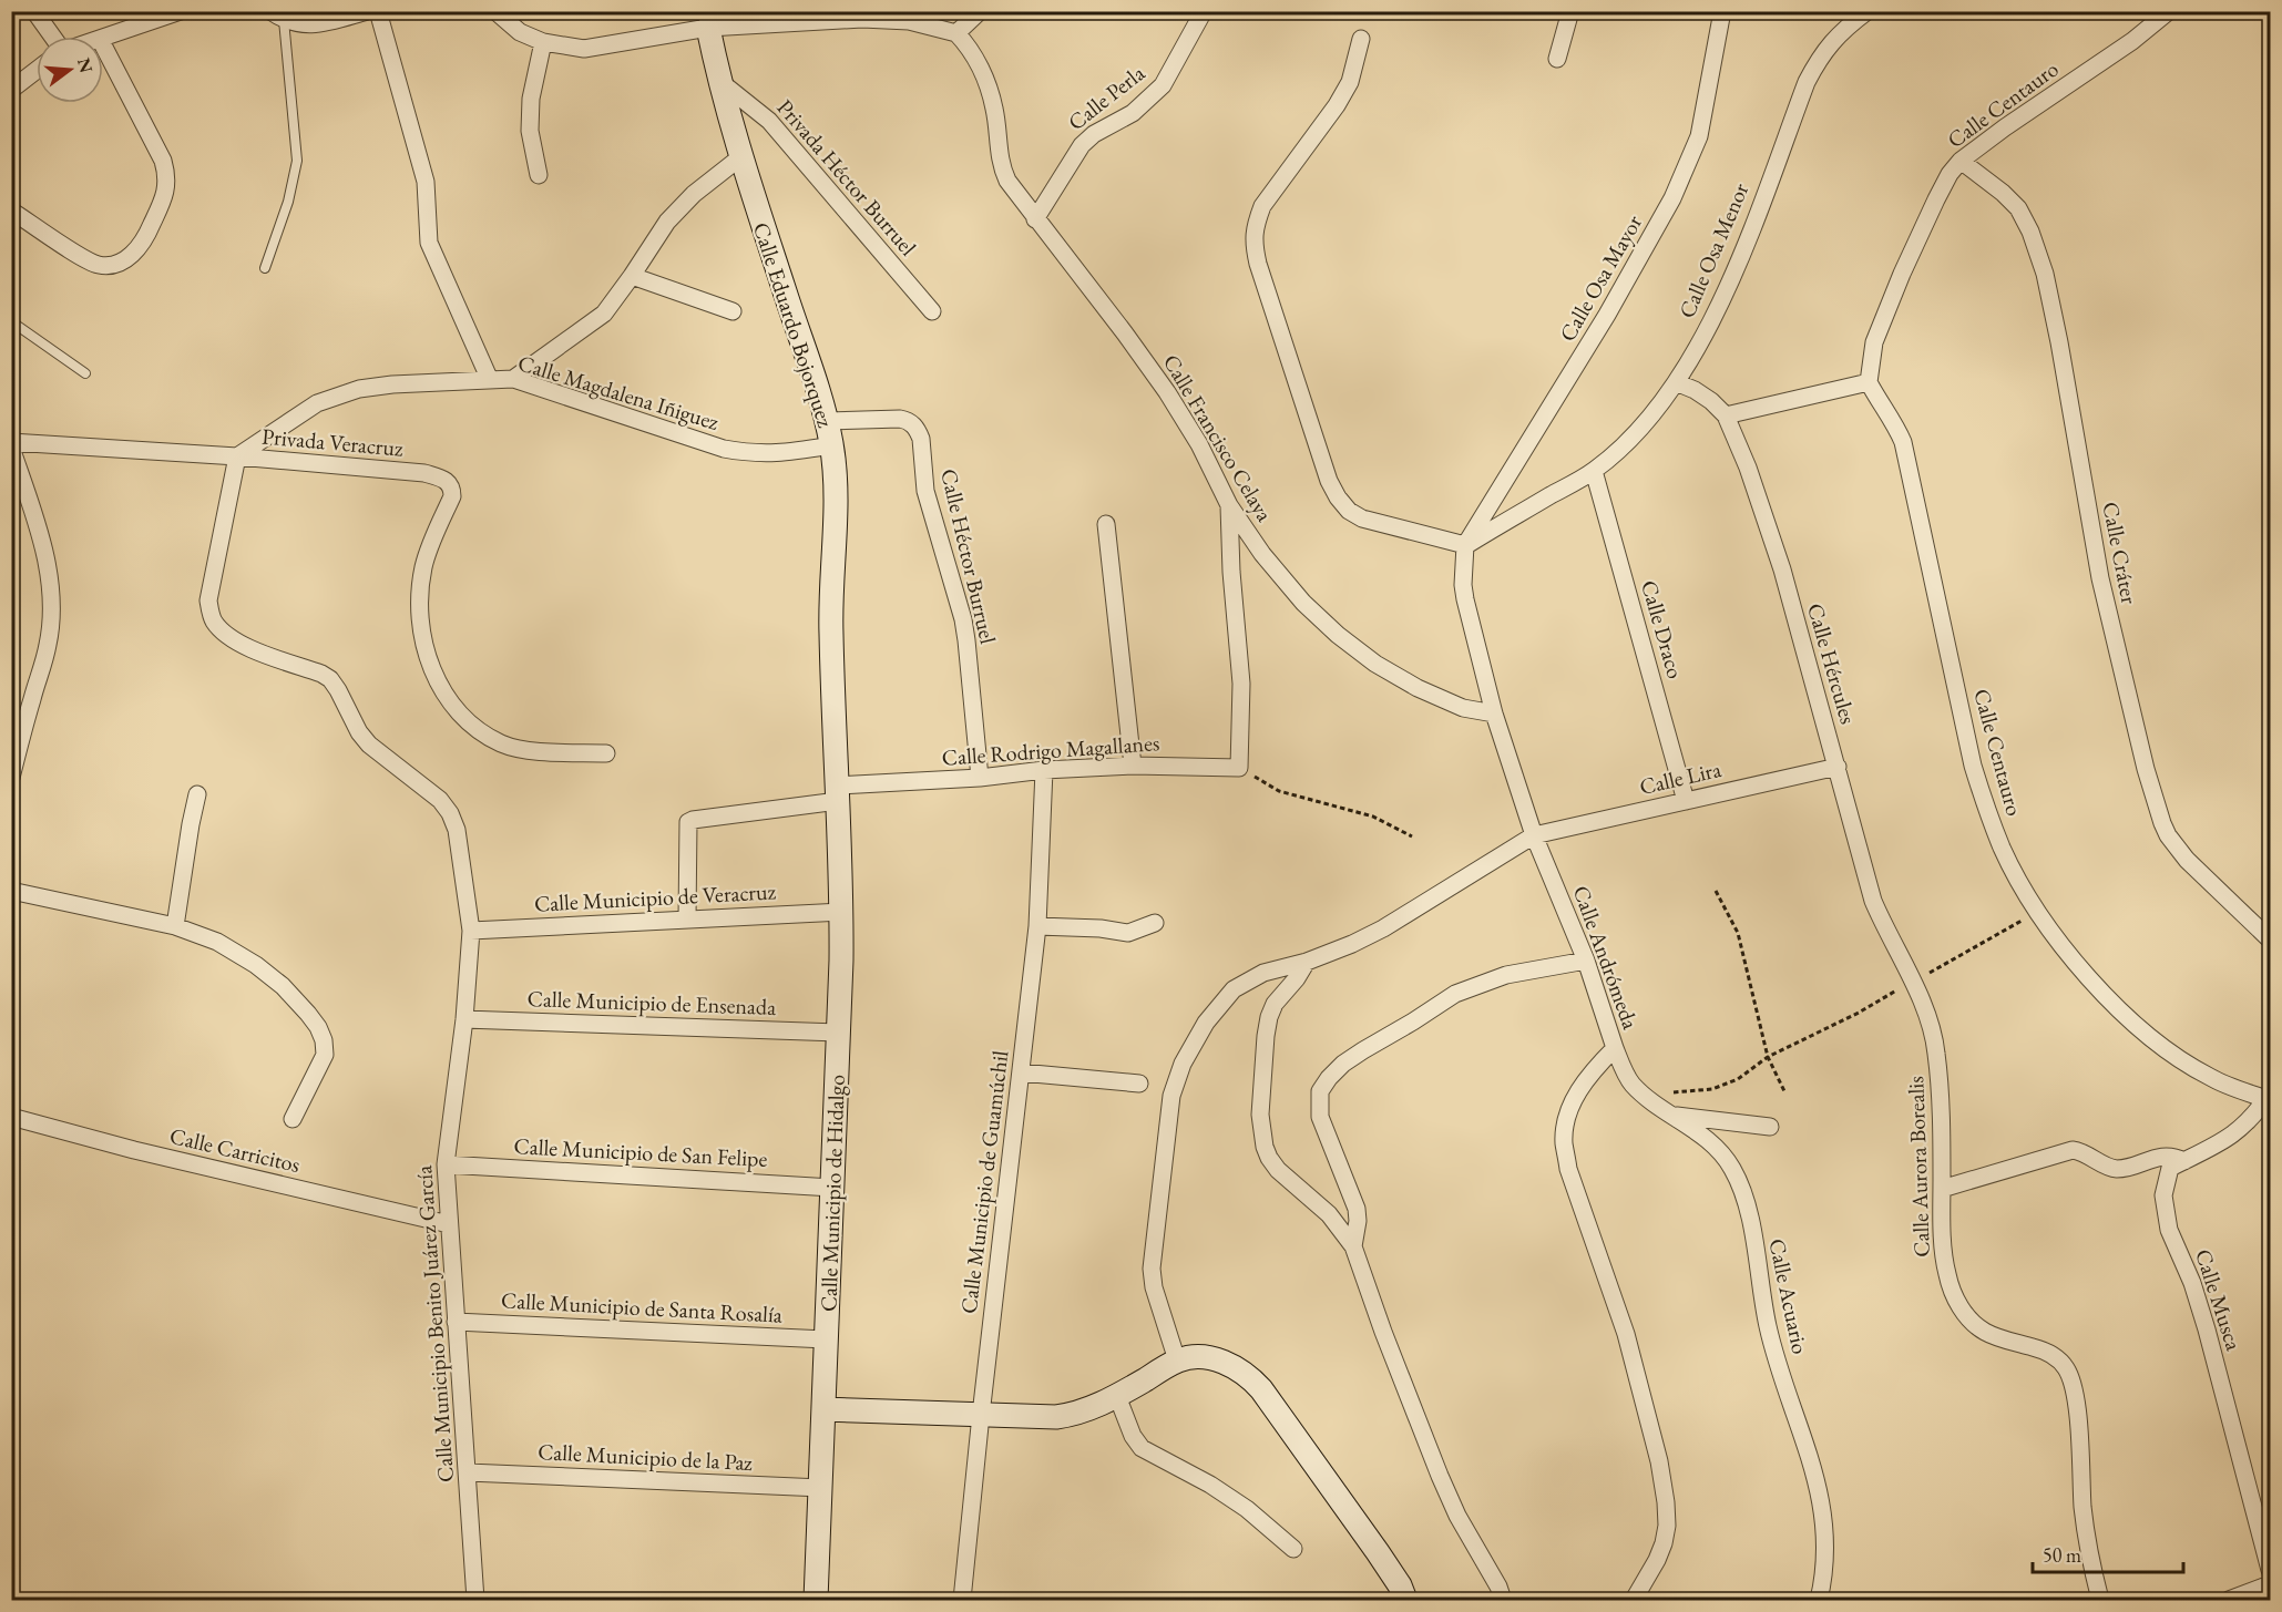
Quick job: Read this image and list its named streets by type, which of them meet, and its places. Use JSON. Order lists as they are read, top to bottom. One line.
{"streets":{"street":["Calle Perla","Calle Centauro","Privada Héctor Burruel","Calle Osa Menor","Calle Osa Mayor","Calle Eduardo Bojorquez","Calle Magdalena Iñiguez","Calle Francisco Celaya","Privada Veracruz","Calle Cráter","Calle Héctor Burruel","Calle Draco","Calle Hércules","Calle Rodrigo Magallanes","Calle Lira","Calle Municipio de Veracruz","Calle Andrómeda","Calle Municipio de Ensenada","Calle Carricitos","Calle Municipio de San Felipe","Calle Aurora Borealis","Calle Municipio de Guamúchil","Calle Municipio de Hidalgo","Calle Acuario","Calle Musca","Calle Municipio de Santa Rosalía","Calle Municipio Benito Juárez García","Calle Municipio de la Paz"]},"crossings":[["Calle Perla","Calle Francisco Celaya"],["Calle Centauro","Calle Cráter"],["Calle Centauro","Calle Musca"],["Privada Héctor Burruel","Calle Eduardo Bojorquez"],["Calle Osa Menor","Calle Osa Mayor"],["Calle Osa Menor","Calle Draco"],["Calle Osa Menor","Calle Hércules"],["Calle Osa Menor","Calle Andrómeda"],["Calle Osa Mayor","Calle Andrómeda"],["Calle Eduardo Bojorquez","Calle Magdalena Iñiguez"],["Calle Eduardo Bojorquez","Calle Héctor Burruel"],["Calle Eduardo Bojorquez","Calle Rodrigo Magallanes"],["Calle Eduardo Bojorquez","Calle Municipio de Hidalgo"],["Calle Magdalena Iñiguez","Privada Veracruz"],["Calle Magdalena Iñiguez","Calle Municipio Benito Juárez García"],["Calle Francisco Celaya","Calle Andrómeda"],["Privada Veracruz","Calle Municipio Benito Juárez García"],["Calle Héctor Burruel","Calle Rodrigo Magallanes"],["Calle Draco","Calle Lira"],["Calle Hércules","Calle Lira"],["Calle Hércules","Calle Aurora Borealis"],["Calle Rodrigo Magallanes","Calle Municipio de Veracruz"],["Calle Rodrigo Magallanes","Calle Municipio de Guamúchil"],["Calle Rodrigo Magallanes","Calle Municipio de Hidalgo"],["Calle Lira","Calle Andrómeda"],["Calle Municipio de Veracruz","Calle Municipio de Hidalgo"],["Calle Municipio de Veracruz","Calle Municipio Benito Juárez García"],["Calle Andrómeda","Calle Acuario"],["Calle Municipio de Ensenada","Calle Municipio de Hidalgo"],["Calle Municipio de Ensenada","Calle Municipio Benito Juárez García"],["Calle Carricitos","Calle Municipio Benito Juárez García"],["Calle Municipio de San Felipe","Calle Municipio de Hidalgo"],["Calle Municipio de San Felipe","Calle Municipio Benito Juárez García"],["Calle Municipio de Hidalgo","Calle Municipio de Santa Rosalía"],["Calle Municipio de Hidalgo","Calle Municipio de la Paz"],["Calle Municipio de Santa Rosalía","Calle Municipio Benito Juárez García"],["Calle Municipio Benito Juárez García","Calle Municipio de la Paz"]],"scale_bar":"50 m","north":"right"}
